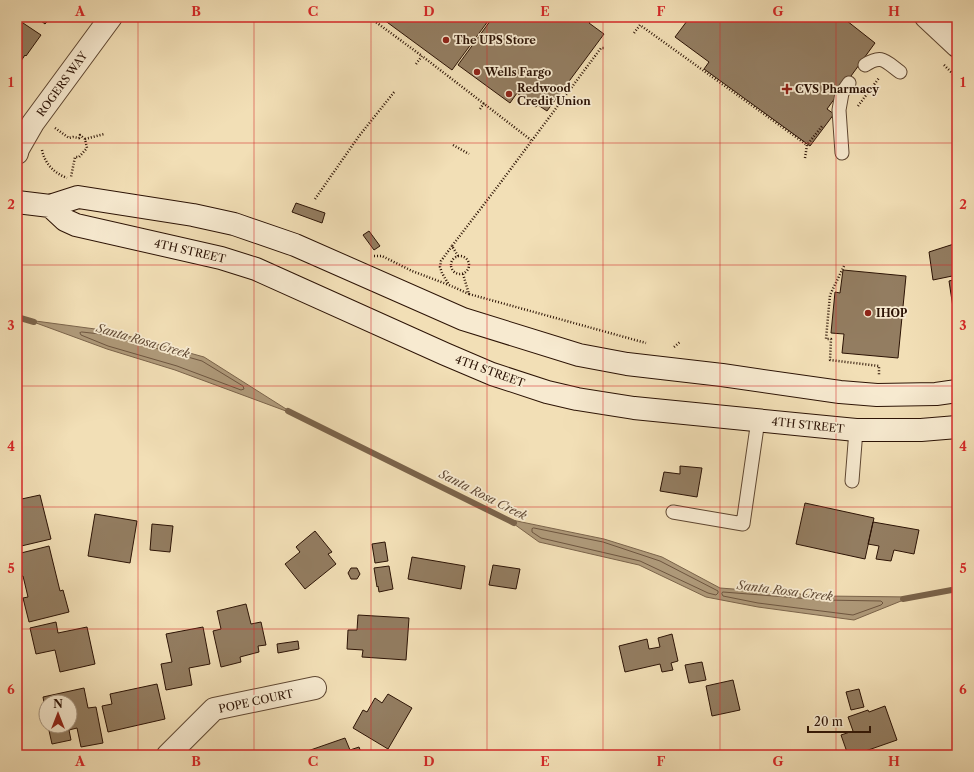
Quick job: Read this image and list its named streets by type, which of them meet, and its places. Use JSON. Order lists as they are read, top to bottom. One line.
{"streets":{"main road":["ROGERS WAY","4TH STREET","POPE COURT"]},"water":["Santa Rosa Creek"],"places":{"other":["The UPS Store","Wells Fargo","Redwood Credit Union","IHOP"],"health":["CVS Pharmacy"]},"scale_bar":"20 m","north":"top","grid":{"columns":["A","B","C","D","E","F","G","H"],"rows":["1","2","3","4","5","6"]}}
